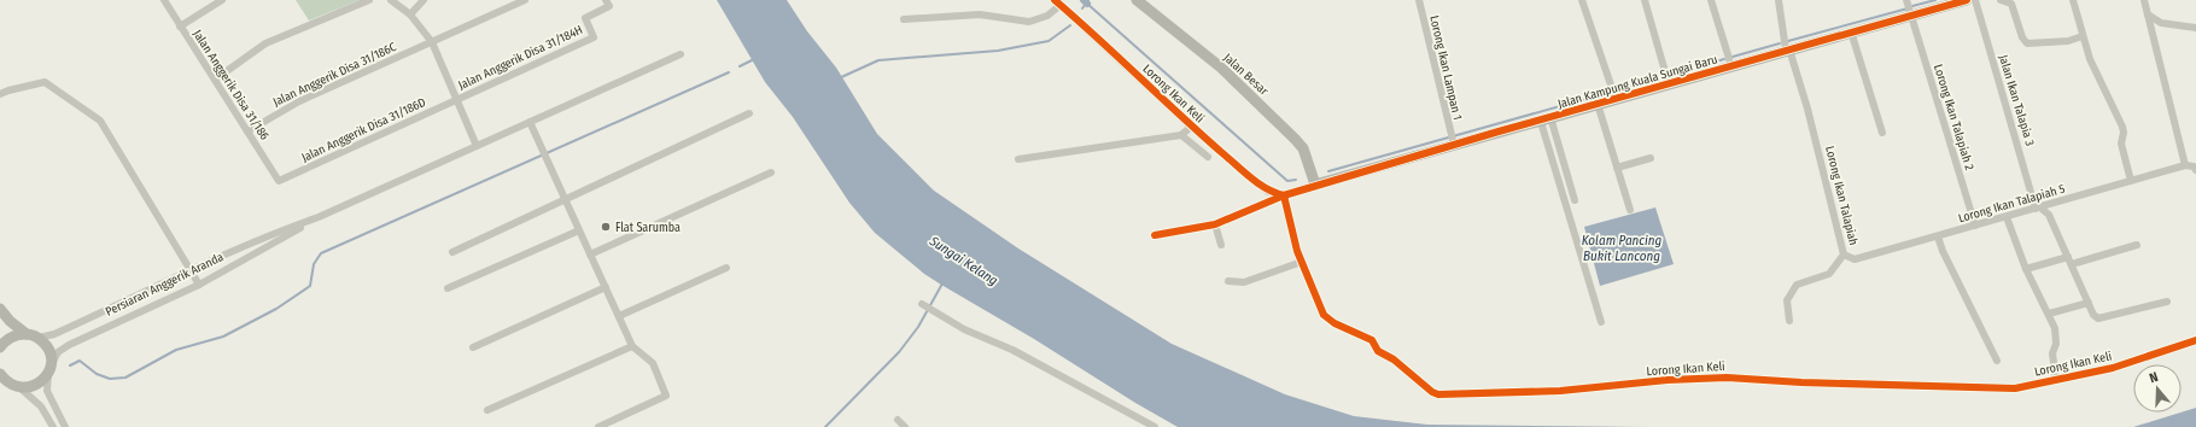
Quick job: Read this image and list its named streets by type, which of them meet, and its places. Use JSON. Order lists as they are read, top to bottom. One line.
{"streets":{"street":["Jalan Anggerik Disa 31/184H","Lorong Ikan Lampan 1","Jalan Anggerik Disa 31/186C","Jalan Besar","Jalan Kampung Kuala Sungai Baru","Jalan Anggerik Disa 31/186","Lorong Ikan Keli","Jalan Ikan Talapia 3","Lorong Ikan Talapiah 2","Jalan Anggerik Disa 31/186D","Lorong Ikan Talapiah","Lorong Ikan Talapiah 5","Persiaran Anggerik Aranda"]},"crossings":[["Jalan Anggerik Disa 31/184H","Jalan Anggerik Disa 31/186D"],["Lorong Ikan Lampan 1","Jalan Kampung Kuala Sungai Baru"],["Jalan Anggerik Disa 31/186C","Jalan Anggerik Disa 31/186"],["Jalan Besar","Jalan Kampung Kuala Sungai Baru"],["Jalan Kampung Kuala Sungai Baru","Lorong Ikan Talapiah 2"],["Jalan Kampung Kuala Sungai Baru","Lorong Ikan Talapiah"],["Jalan Anggerik Disa 31/186","Jalan Anggerik Disa 31/186D"],["Jalan Ikan Talapia 3","Lorong Ikan Talapiah 5"],["Lorong Ikan Talapiah 2","Lorong Ikan Talapiah 5"],["Lorong Ikan Talapiah","Lorong Ikan Talapiah 5"]],"water":["Kolam Pancing Bukit Lancong","Sungai Kelang"],"places":["Flat Sarumba"],"north":"top"}
